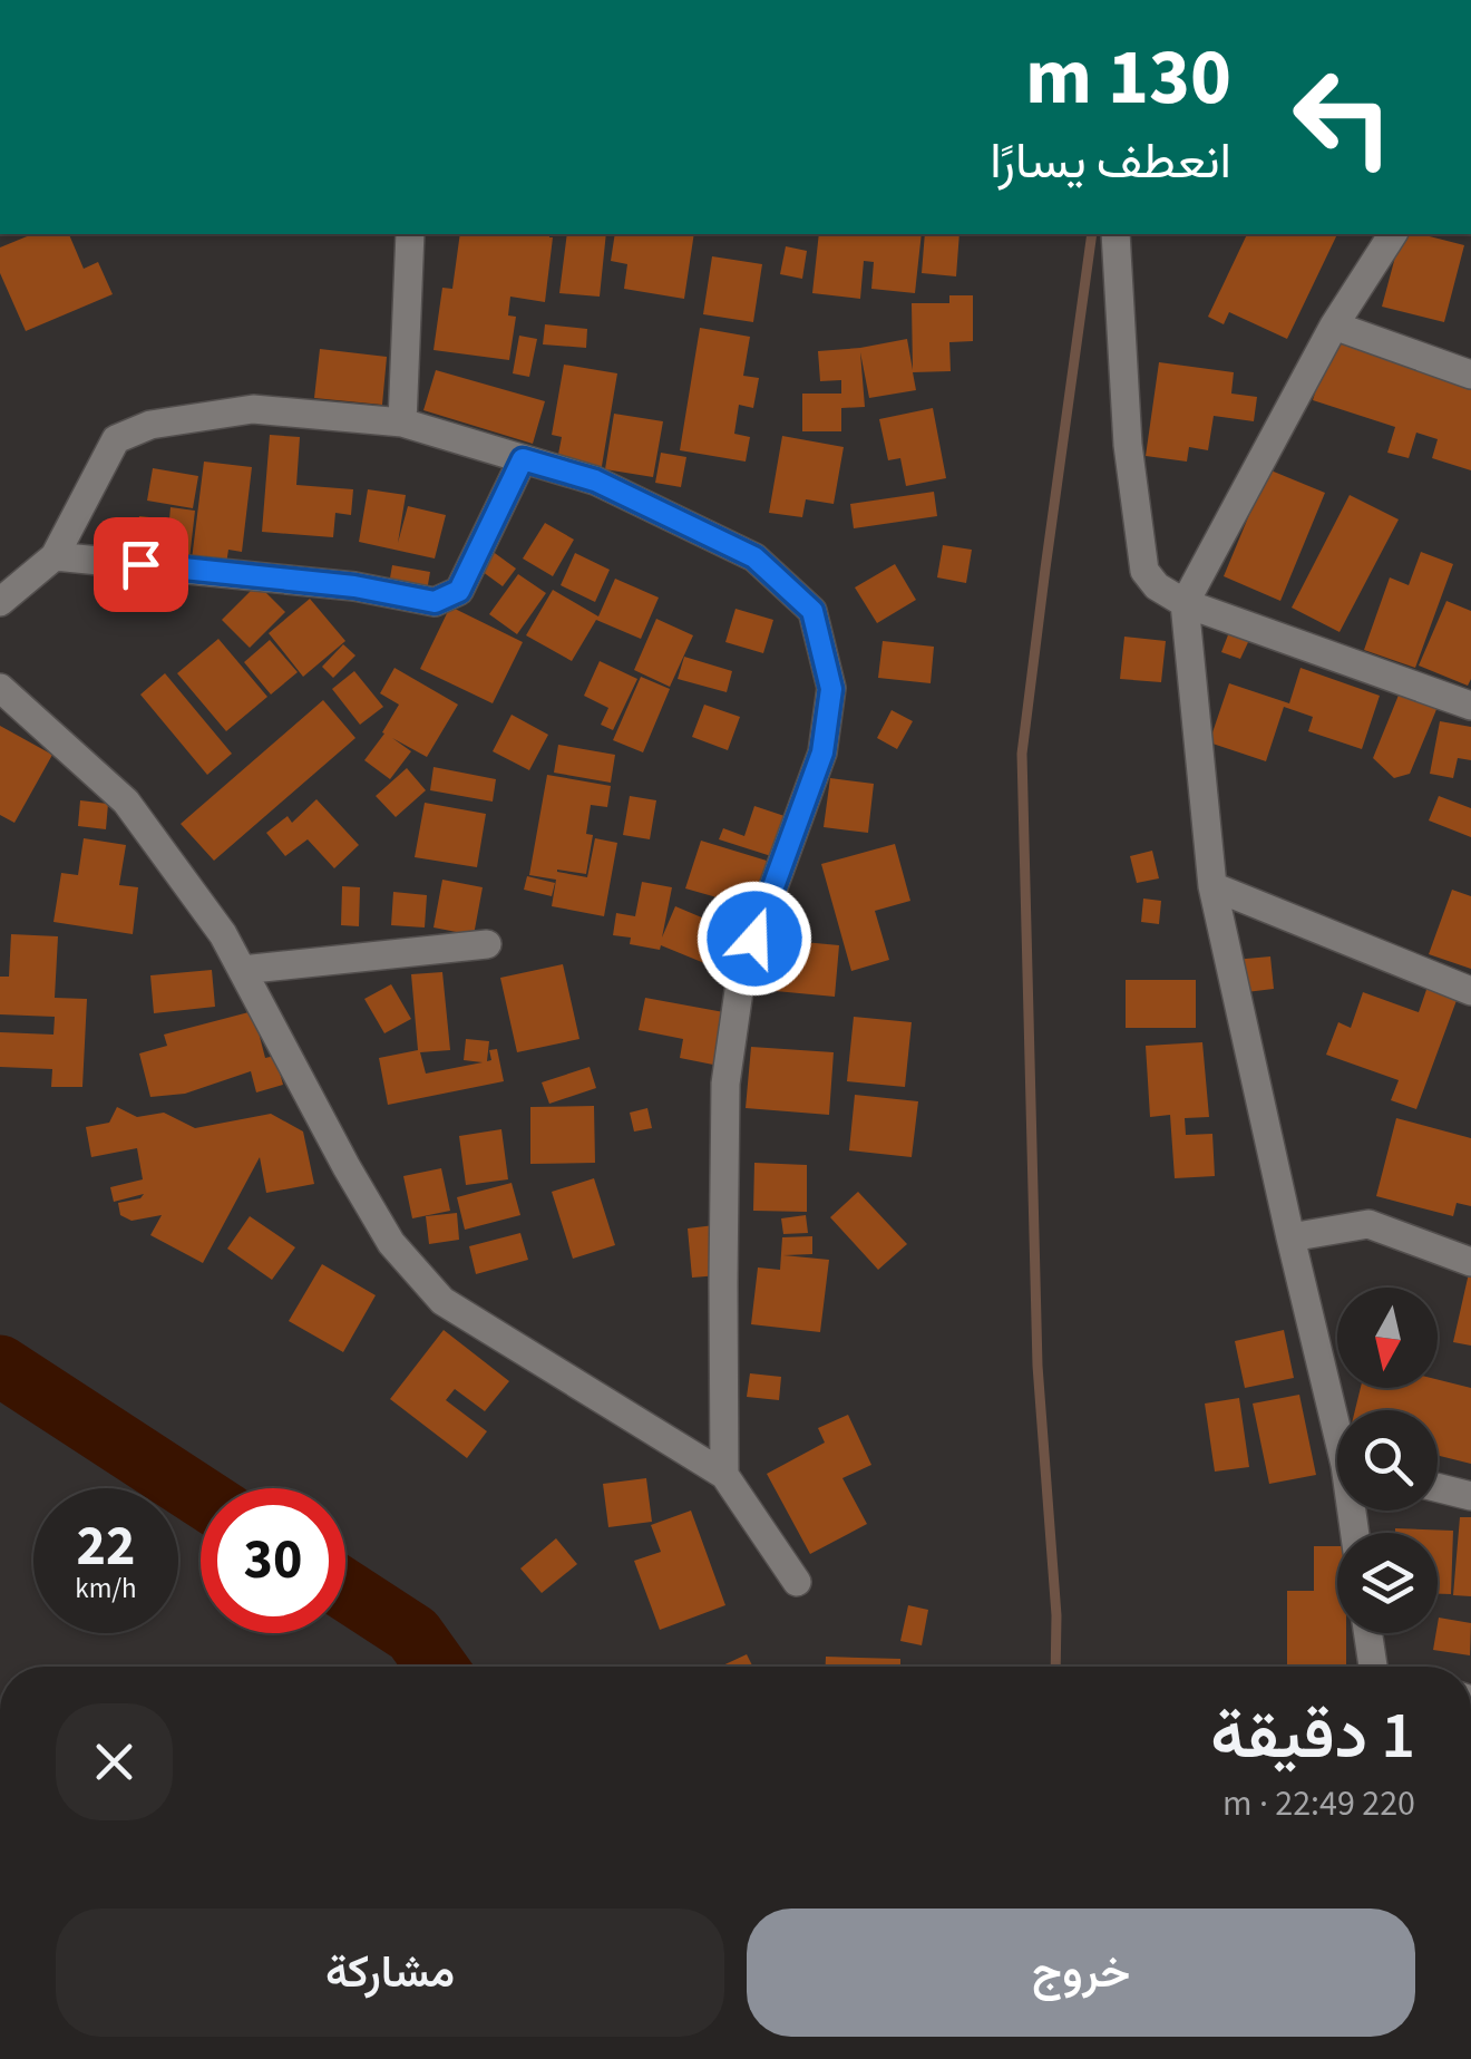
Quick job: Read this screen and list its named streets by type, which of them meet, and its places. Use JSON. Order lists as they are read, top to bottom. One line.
{"north":"bottom","page":{"turn":["130 m","انعطف يسارًا"],"speed":"22 km/h","limit":"30","heading":["1 دقيقة","220 m · 22:49"],"buttons":["خروج","مشاركة"]}}
